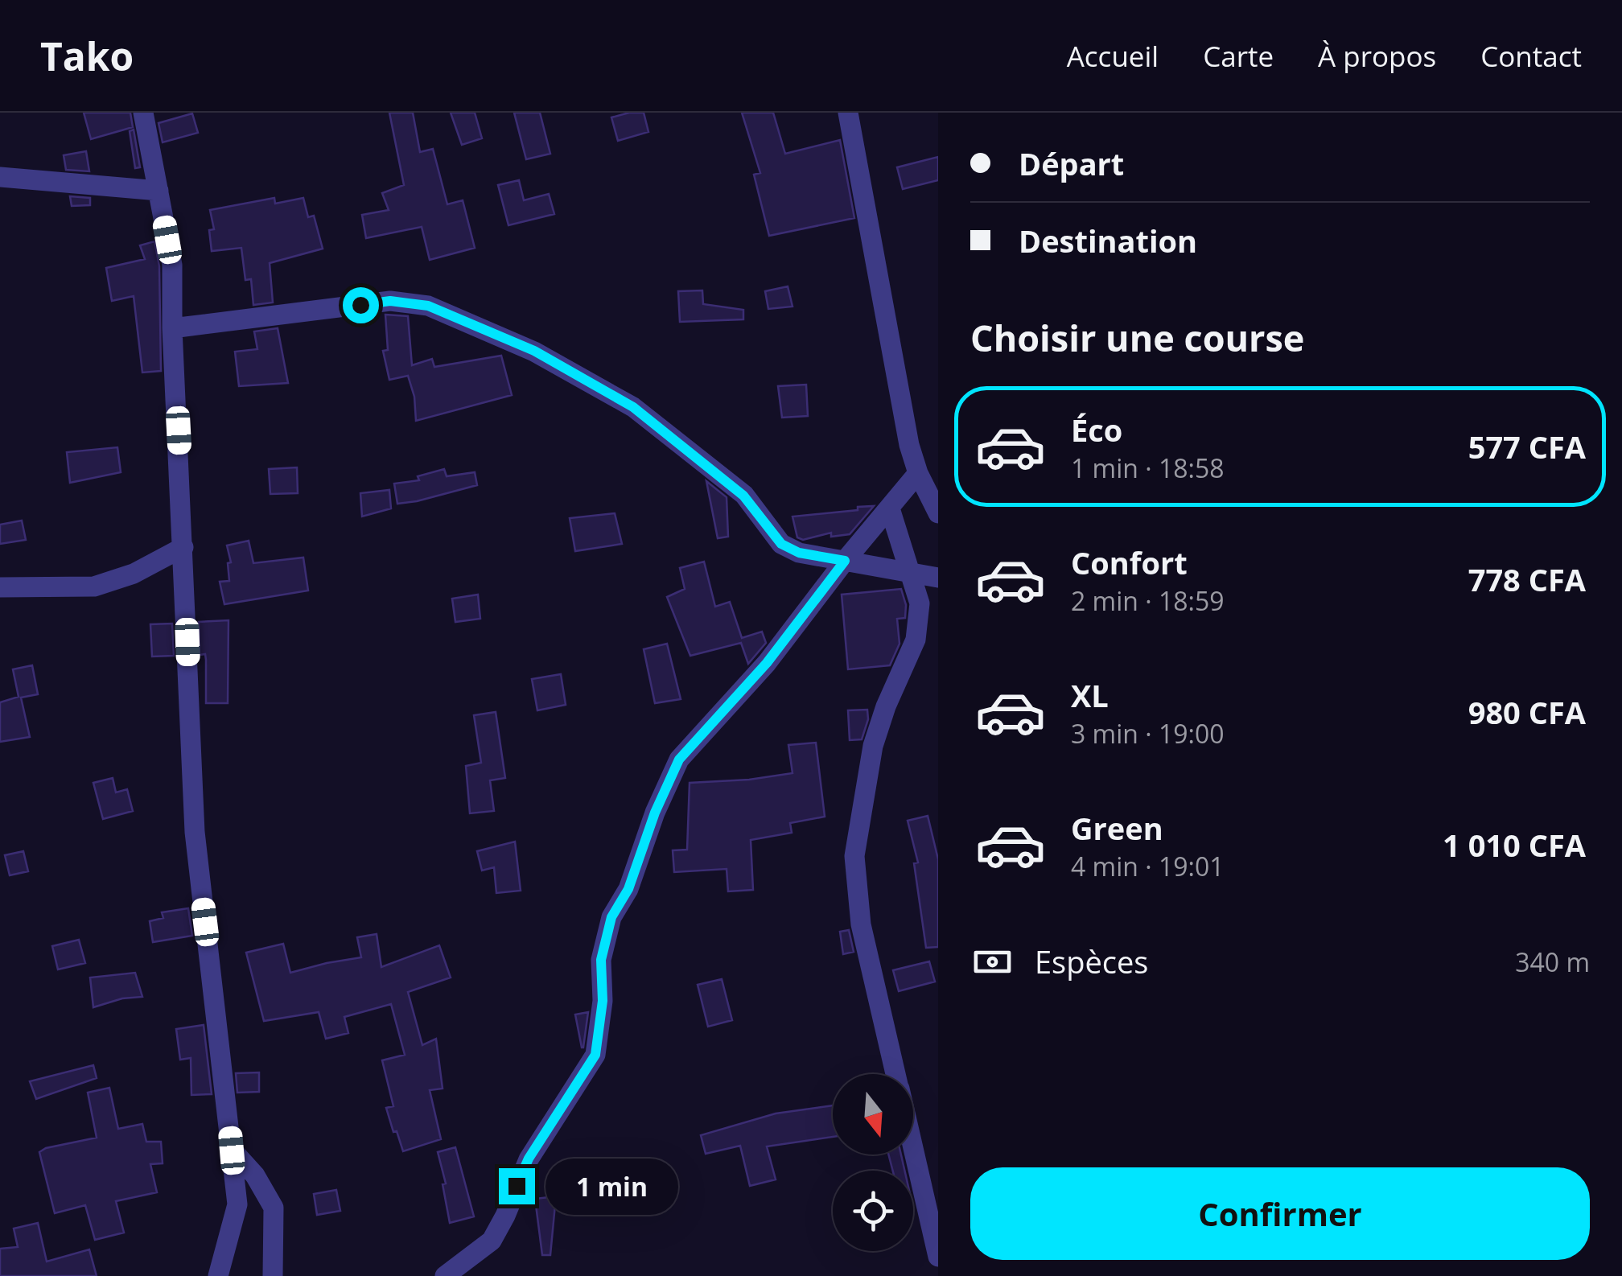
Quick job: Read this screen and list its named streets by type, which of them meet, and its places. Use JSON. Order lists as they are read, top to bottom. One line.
{"north":"bottom","page":{"header":"Tako","nav":["Accueil","Carte","À propos","Contact"],"banner":["Départ","Destination"],"heading":"Choisir une course","list":[{"name":"Éco","note":"1 min · 18:58","value":"577 CFA"},{"name":"Confort","note":"2 min · 18:59","value":"778 CFA"},{"name":"XL","note":"3 min · 19:00","value":"980 CFA"},{"name":"Green","note":"4 min · 19:01","value":"1 010 CFA"}],"pay":["Espèces","340 m"],"buttons":"Confirmer","bubble":"1 min"}}
